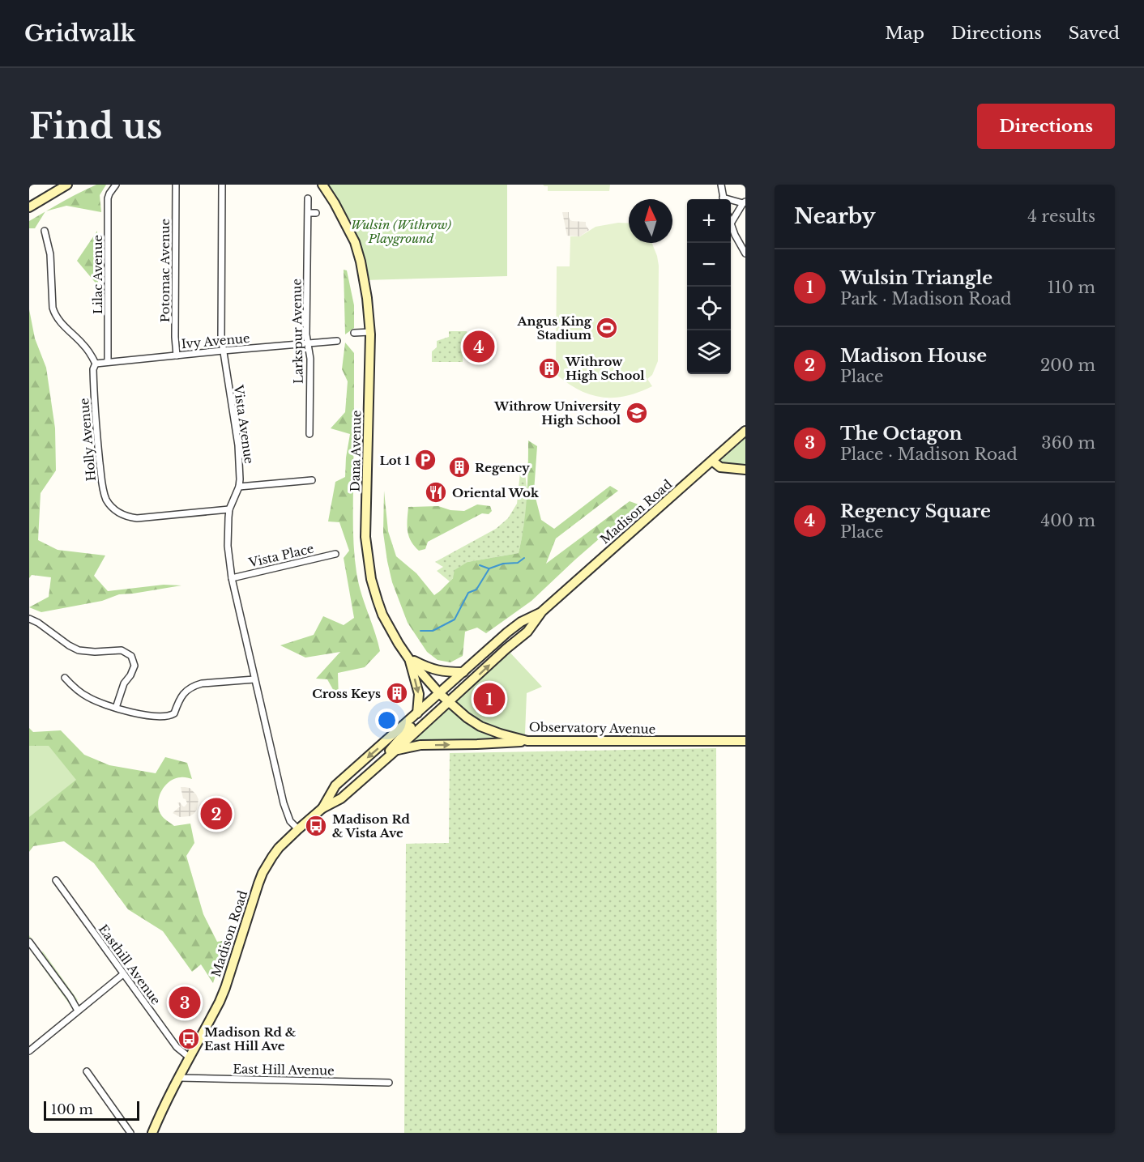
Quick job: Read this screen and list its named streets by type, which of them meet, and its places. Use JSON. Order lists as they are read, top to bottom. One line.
{"streets":{"main road":["Dana Avenue","Madison Road","Observatory Avenue"],"street":["Potomac Avenue","Lilac Avenue","Larkspur Avenue","Ivy Avenue","Vista Avenue","Holly Avenue","Vista Place","Easthill Avenue","East Hill Avenue"]},"crossings":[["Potomac Avenue","Ivy Avenue"],["Lilac Avenue","Ivy Avenue"],["Larkspur Avenue","Ivy Avenue"],["Ivy Avenue","Vista Avenue"],["Ivy Avenue","Holly Avenue"],["Vista Avenue","Holly Avenue"],["Vista Avenue","Madison Road"],["Vista Avenue","Vista Place"],["Dana Avenue","Madison Road"],["Dana Avenue","Observatory Avenue"],["Madison Road","Observatory Avenue"],["Madison Road","Easthill Avenue"],["Madison Road","East Hill Avenue"]],"parks":["Wulsin (Withrow) Playground"],"places":{"sports":["Angus King Stadium"],"building":["Withrow High School","Regency","Cross Keys"],"school or university":["Withrow University High School"],"parking":["Lot 1"],"restaurant":["Oriental Wok"],"bus stop":["Madison Rd & Vista Ave","Madison Rd & East Hill Ave"]},"scale_bar":"100 m","north":"top","page":{"header":"Gridwalk","nav":["Map","Directions","Saved"],"buttons":"Directions","title":"Find us","heading":["Nearby","4 results"],"map_buttons":["+","−"],"list":[{"mark":"1","name":"Wulsin Triangle","note":"Park · Madison Road","value":"110 m"},{"mark":"2","name":"Madison House","note":"Place","value":"200 m"},{"mark":"3","name":"The Octagon","note":"Place · Madison Road","value":"360 m"},{"mark":"4","name":"Regency Square","note":"Place","value":"400 m"}],"pins":["4","1","2","3"],"scale":"100 m"}}
